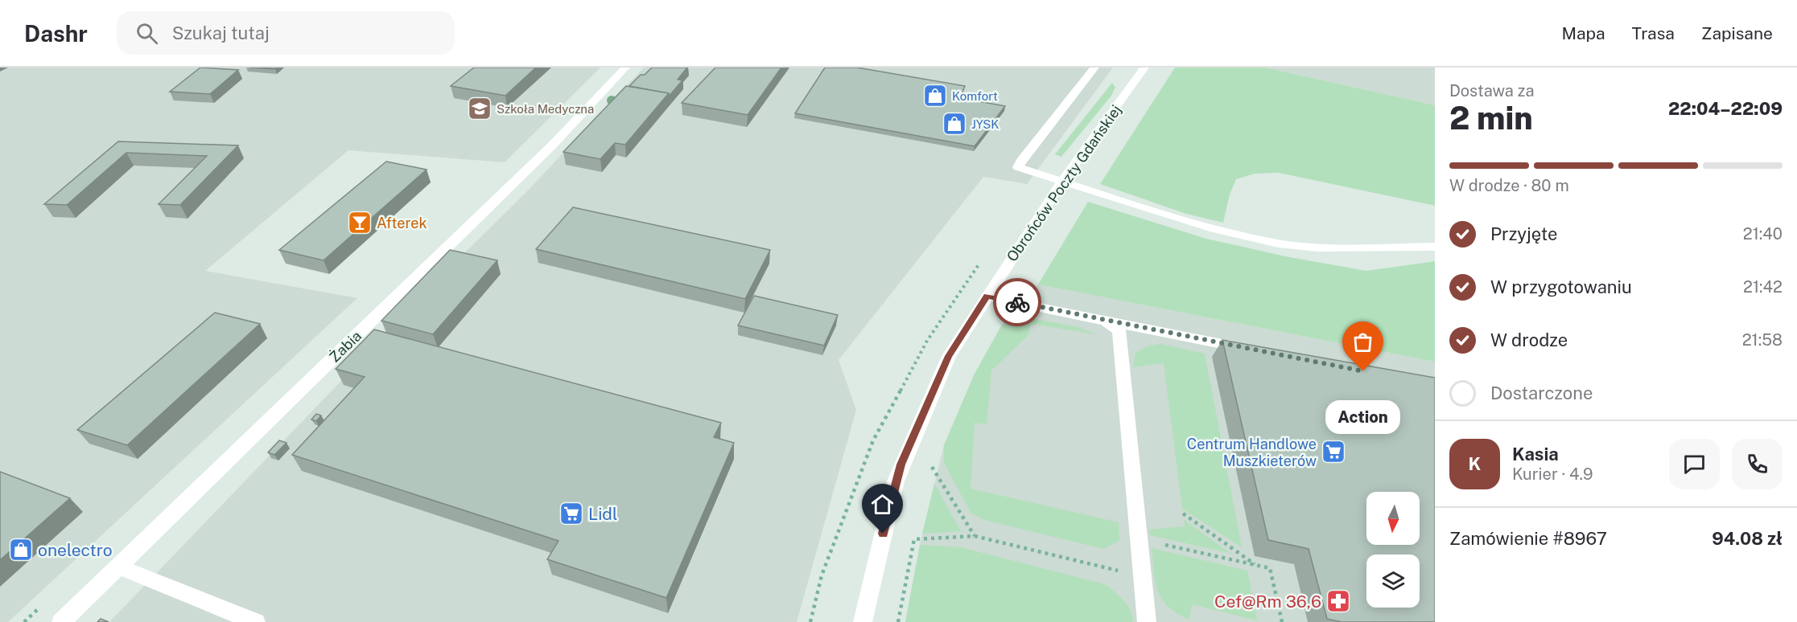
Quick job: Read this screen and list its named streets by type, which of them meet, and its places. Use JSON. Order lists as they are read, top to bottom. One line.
{"streets":{"street":["Obrońców Poczty Gdańskiej","Żabia"]},"places":{"shop":["Komfort","JYSK","onelectro"],"school or university":["Szkoła Medyczna"],"bar":["Afterek"],"other":["Action"],"supermarket":["Centrum Handlowe Muszkieterów","Lidl"],"pharmacy":["Cef@Rm 36,6"]},"north":"bottom","page":{"header":"Dashr","search":"Szukaj tutaj","nav":["Mapa","Trasa","Zapisane"],"heading":["2 min","Dostawa za","22:04–22:09"],"panel":["Kasia","Kurier · 4.9","Zamówienie #8967","94.08 zł"],"bar":"W drodze · 80 m","list":[["Przyjęte","21:40"],["W przygotowaniu","21:42"],["W drodze","21:58"],"Dostarczone"],"bubble":"Action","round":"K"}}
